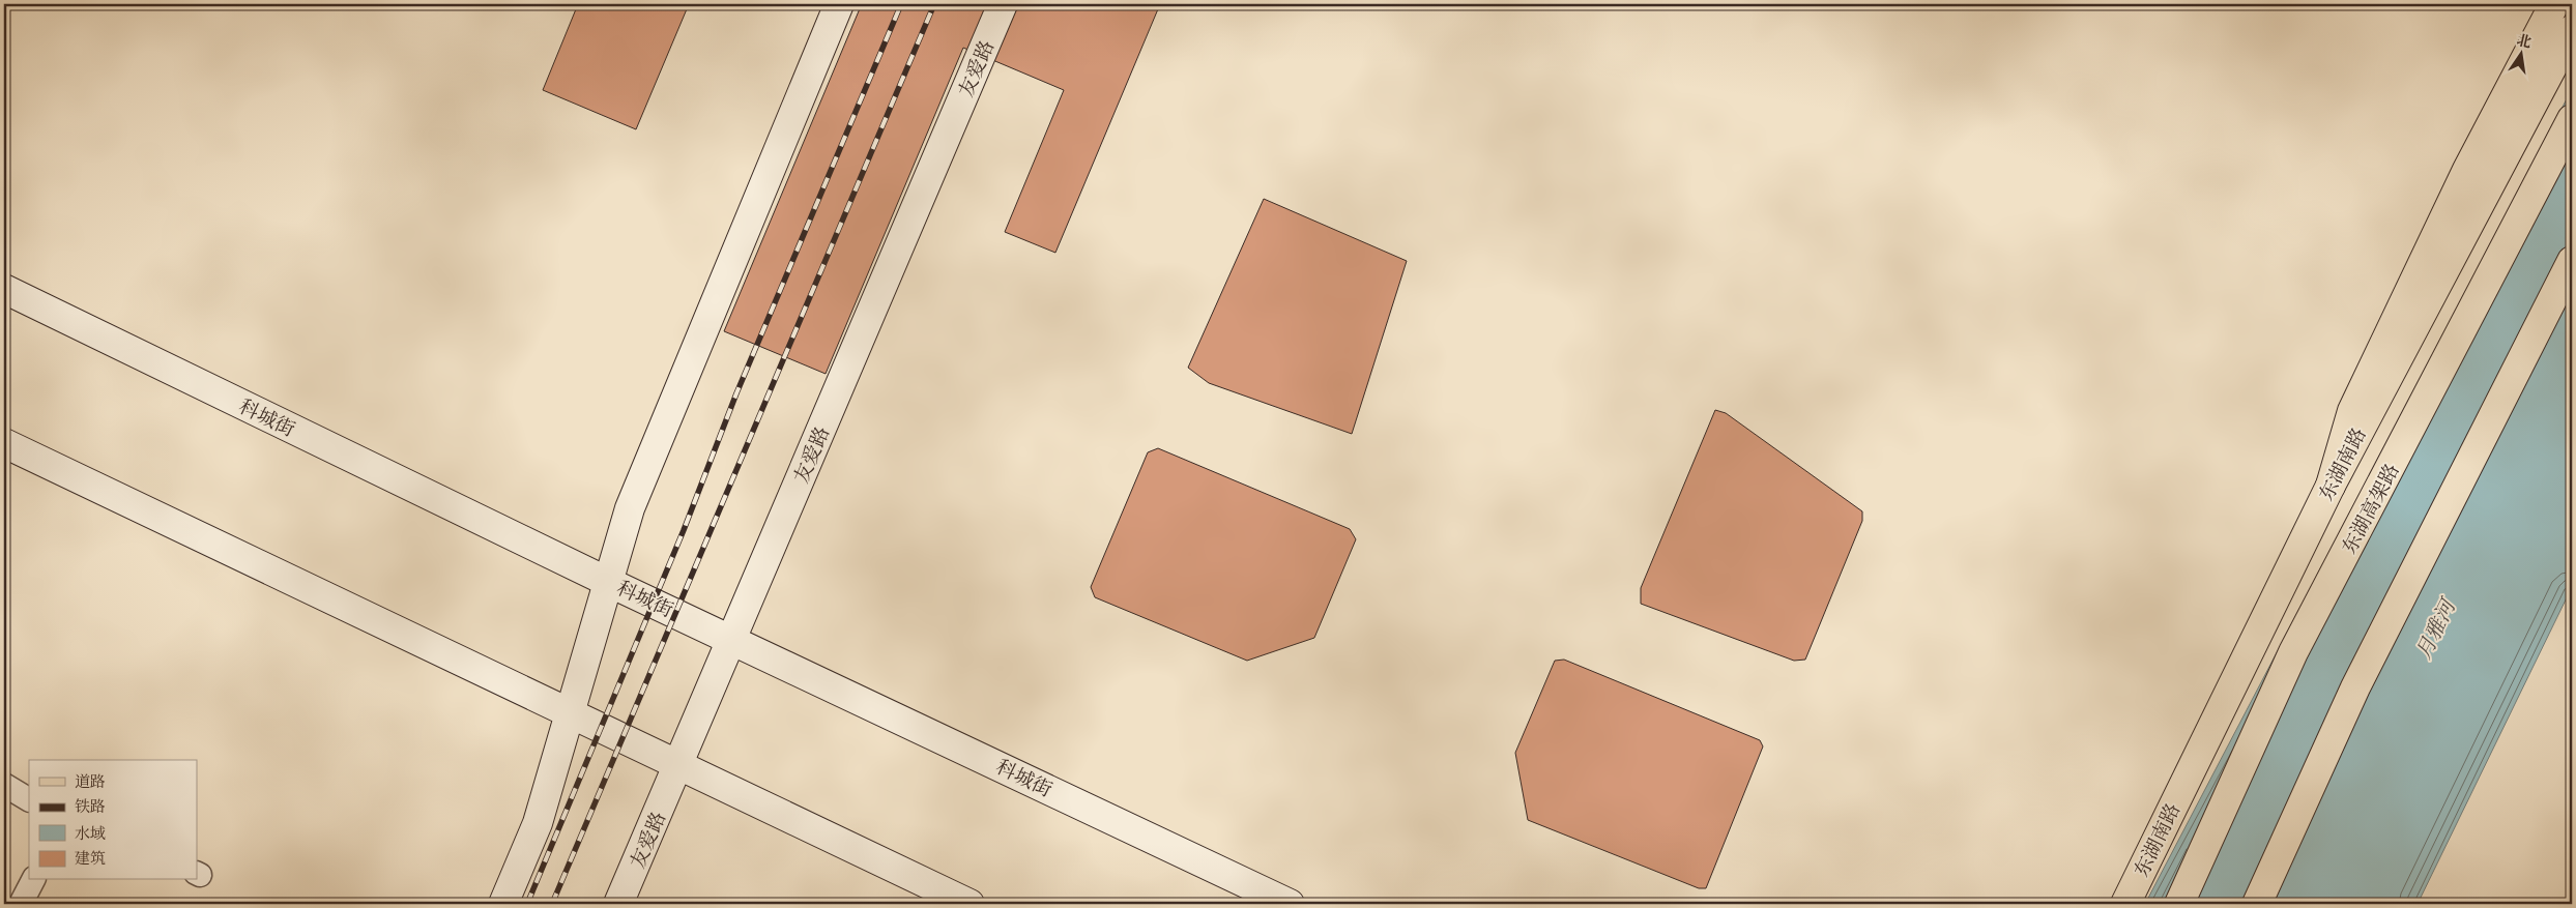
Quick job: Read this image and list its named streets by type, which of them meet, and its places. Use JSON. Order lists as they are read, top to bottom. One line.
{"streets":{"main road":["东湖南路","东湖高架路"],"street":["友爱路","科城街"]},"crossings":[["友爱路","科城街"]],"water":["月雅河"],"legend":["道路","铁路","水域","建筑"],"north":"top"}
